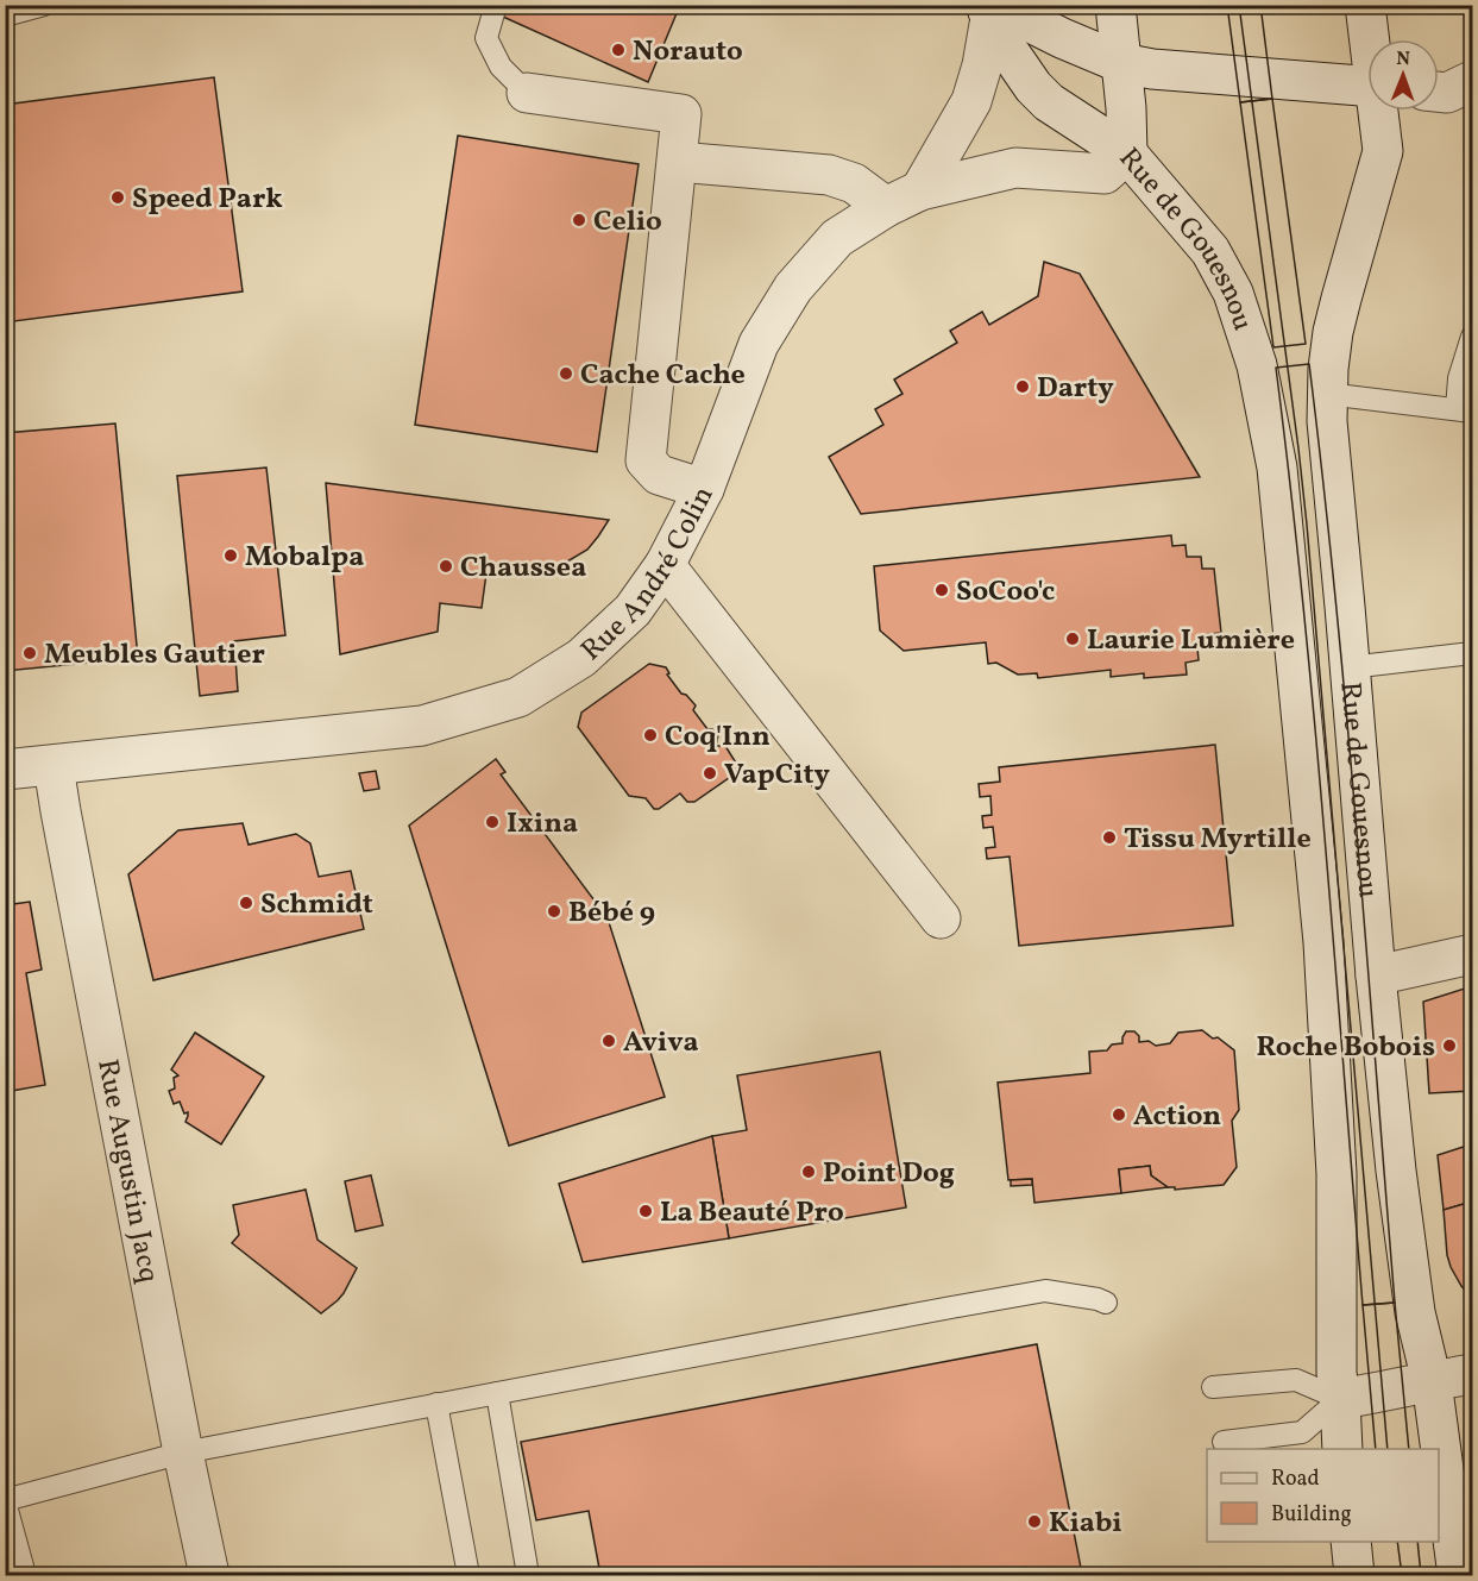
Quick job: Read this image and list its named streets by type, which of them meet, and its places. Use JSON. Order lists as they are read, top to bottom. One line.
{"streets":{"street":["Rue de Gouesnou","Rue André Colin","Rue Augustin Jacq"]},"crossings":[["Rue de Gouesnou","Rue André Colin"],["Rue André Colin","Rue Augustin Jacq"]],"places":["Norauto","Speed Park","Celio","Cache Cache","Darty","Mobalpa","Chaussea","SoCoo'c","Laurie Lumière","Meubles Gautier","Coq'Inn","VapCity","Ixina","Tissu Myrtille","Schmidt","Bébé 9","Aviva","Roche Bobois","Action","Point Dog","La Beauté Pro","Kiabi"],"legend":["Road","Building"],"north":"top"}
